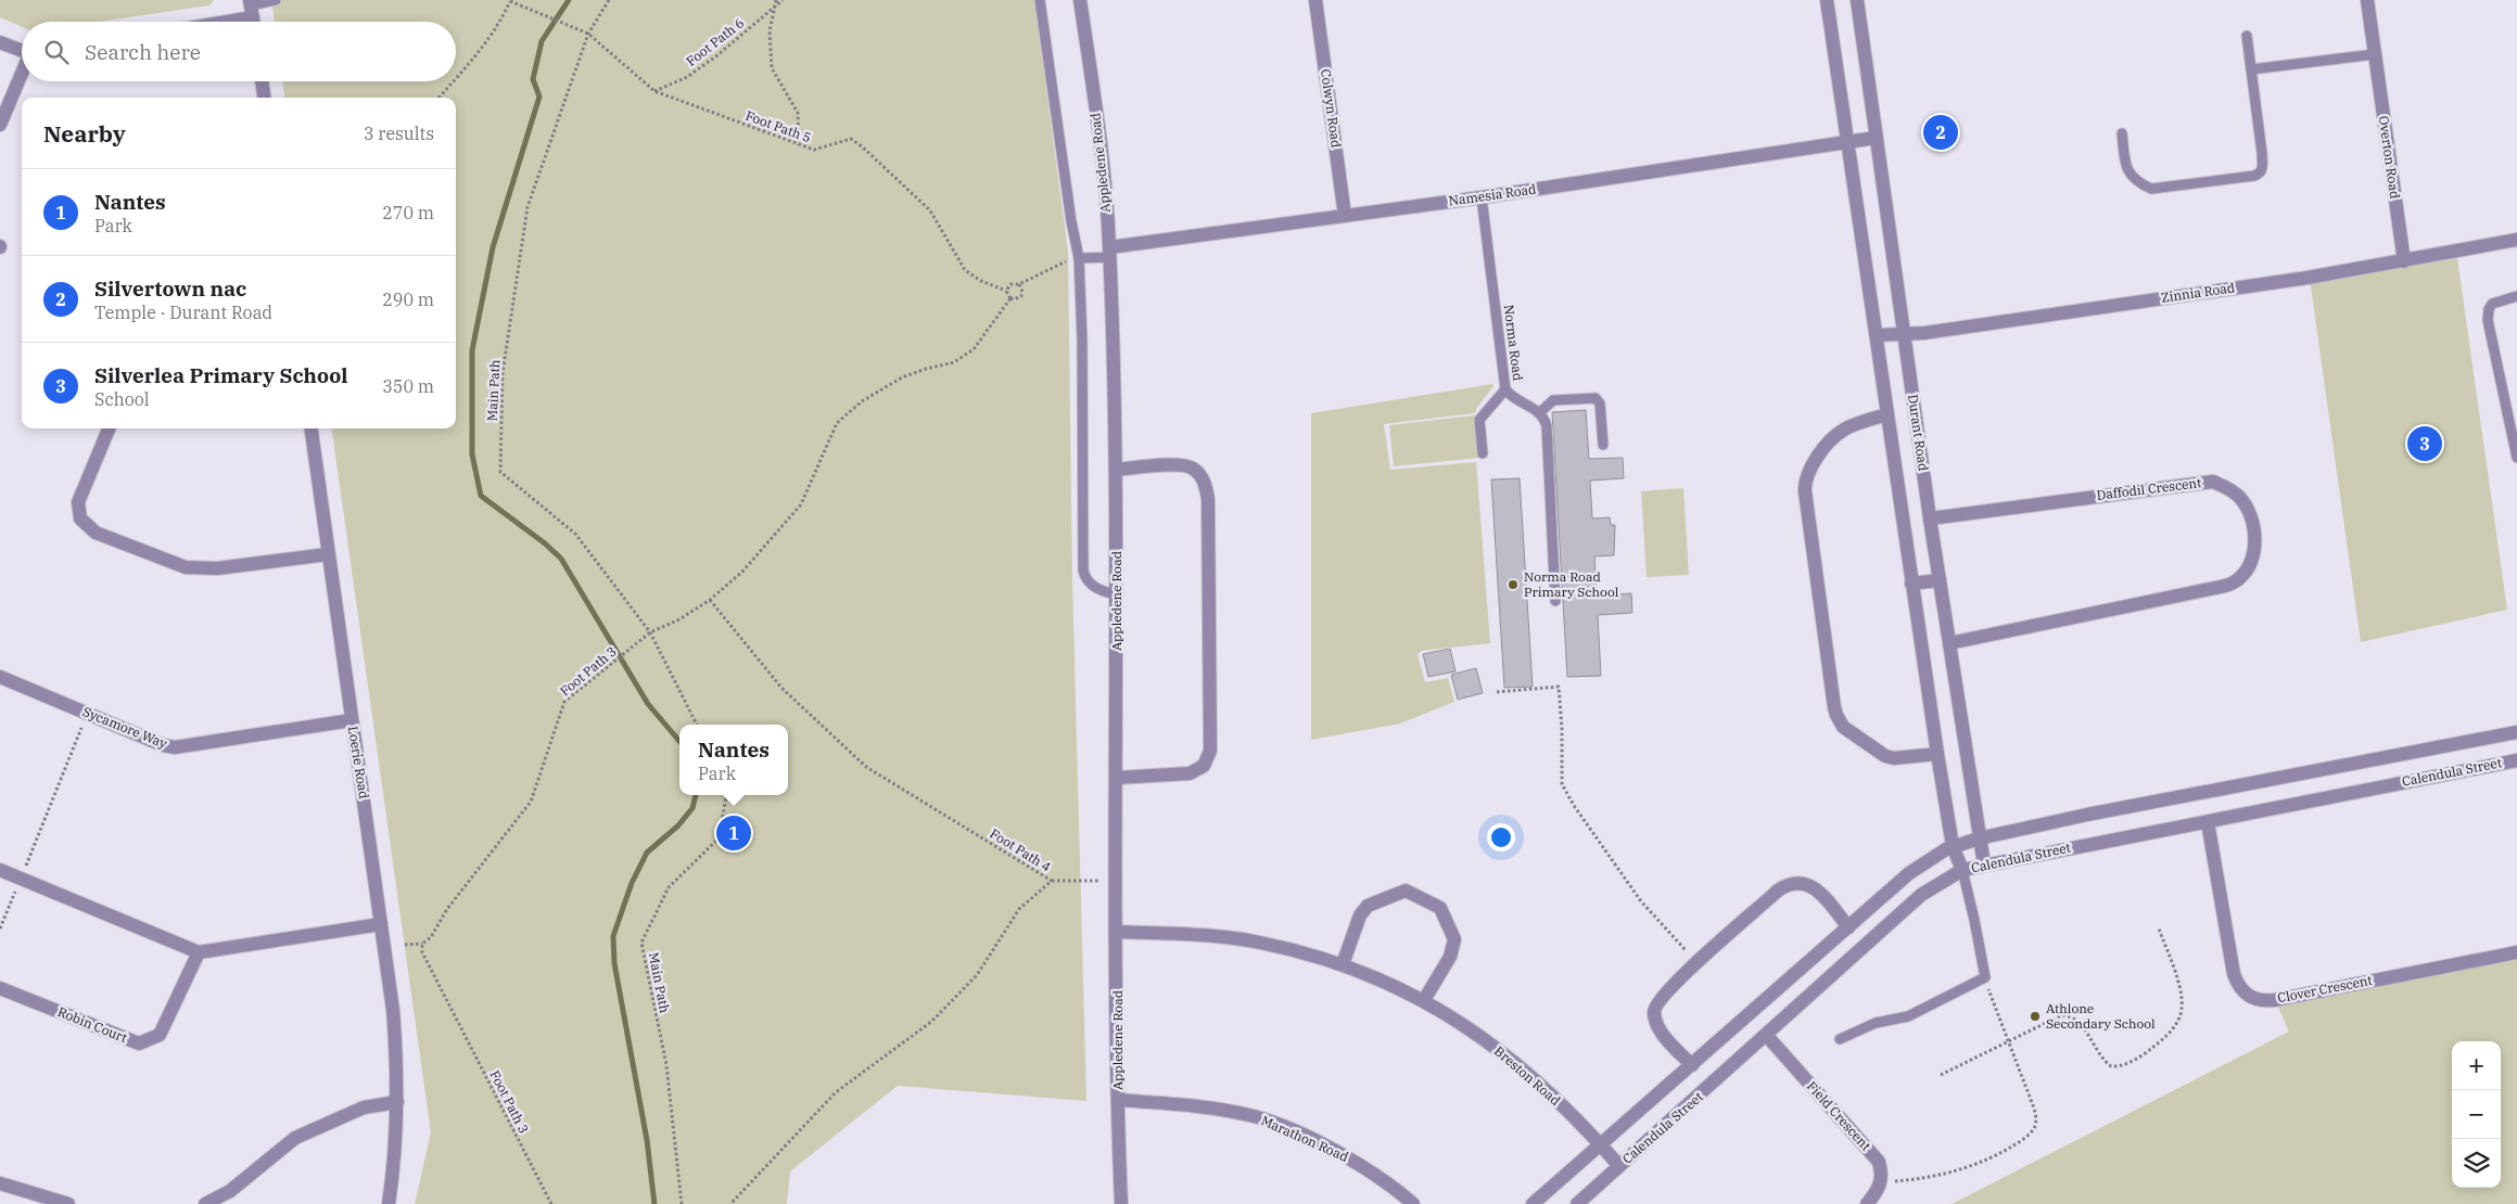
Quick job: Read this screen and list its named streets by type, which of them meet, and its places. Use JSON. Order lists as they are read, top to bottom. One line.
{"streets":{"street":["Colwyn Road","Overton Road","Appledene Road","Namesia Road","Zinnia Road","Durant Road","Daffodil Crescent","Sycamore Way","Loerie Road","Calendula Street","Clover Crescent","Robin Court","Breston Road","Field Crescent","Marathon Road"],"lane":["Norma Road"],"path":["Foot Path 6","Foot Path 5","Main Path","Foot Path 3","Foot Path 4"]},"crossings":[["Foot Path 6","Foot Path 5"],["Colwyn Road","Namesia Road"],["Foot Path 5","Main Path"],["Foot Path 5","Foot Path 3"],["Overton Road","Zinnia Road"],["Appledene Road","Namesia Road"],["Appledene Road","Breston Road"],["Appledene Road","Marathon Road"],["Namesia Road","Norma Road"],["Namesia Road","Durant Road"],["Zinnia Road","Durant Road"],["Main Path","Foot Path 3"],["Durant Road","Daffodil Crescent"],["Durant Road","Calendula Street"],["Foot Path 3","Foot Path 4"],["Sycamore Way","Loerie Road"],["Calendula Street","Clover Crescent"],["Calendula Street","Breston Road"],["Calendula Street","Field Crescent"]],"places":["Norma Road Primary School","Athlone Secondary School"],"page":{"search":"Search here","heading":["Nearby","3 results"],"pins":["2","3","1"],"list":[{"mark":"1","name":"Nantes","note":"Park","value":"270 m"},{"mark":"2","name":"Silvertown nac","note":"Temple · Durant Road","value":"290 m"},{"mark":"3","name":"Silverlea Primary School","note":"School","value":"350 m"}],"popup":["Nantes","Park"],"map_buttons":["+","−"]}}
